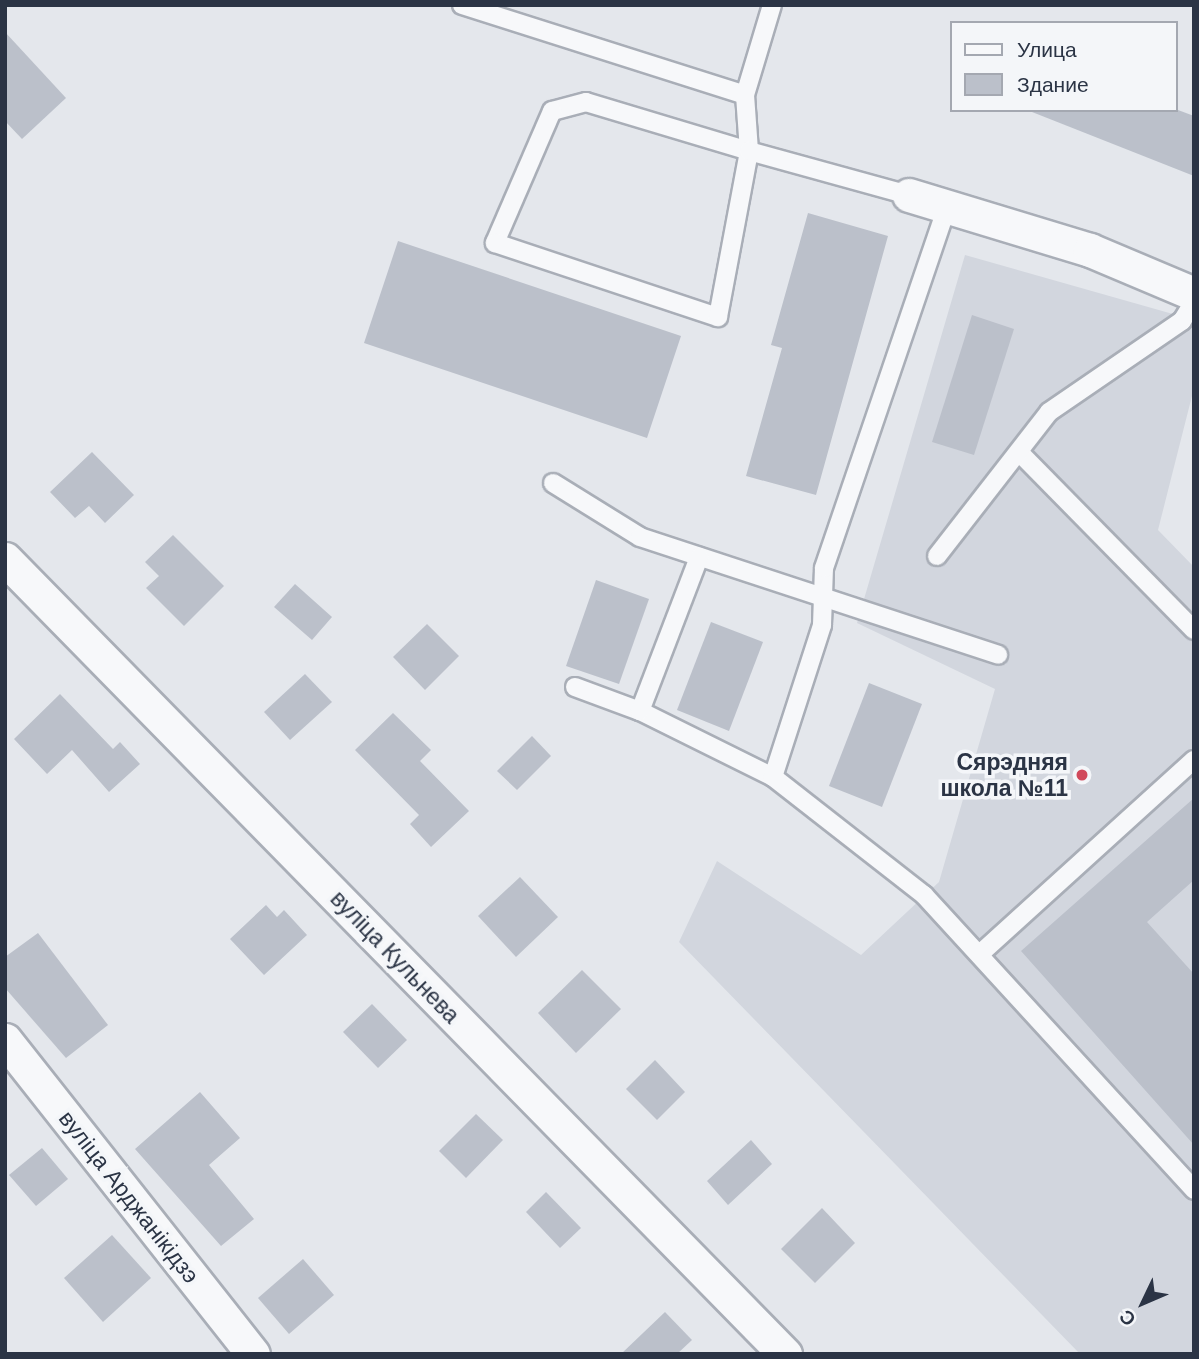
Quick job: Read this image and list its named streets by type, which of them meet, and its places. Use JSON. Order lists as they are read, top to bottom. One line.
{"streets":{"street":["вуліца Кульнева","вуліца Арджанікідзэ"]},"places":["Сярэдняя школа №11"],"legend":["Улица","Здание"],"north":"bottom left"}
